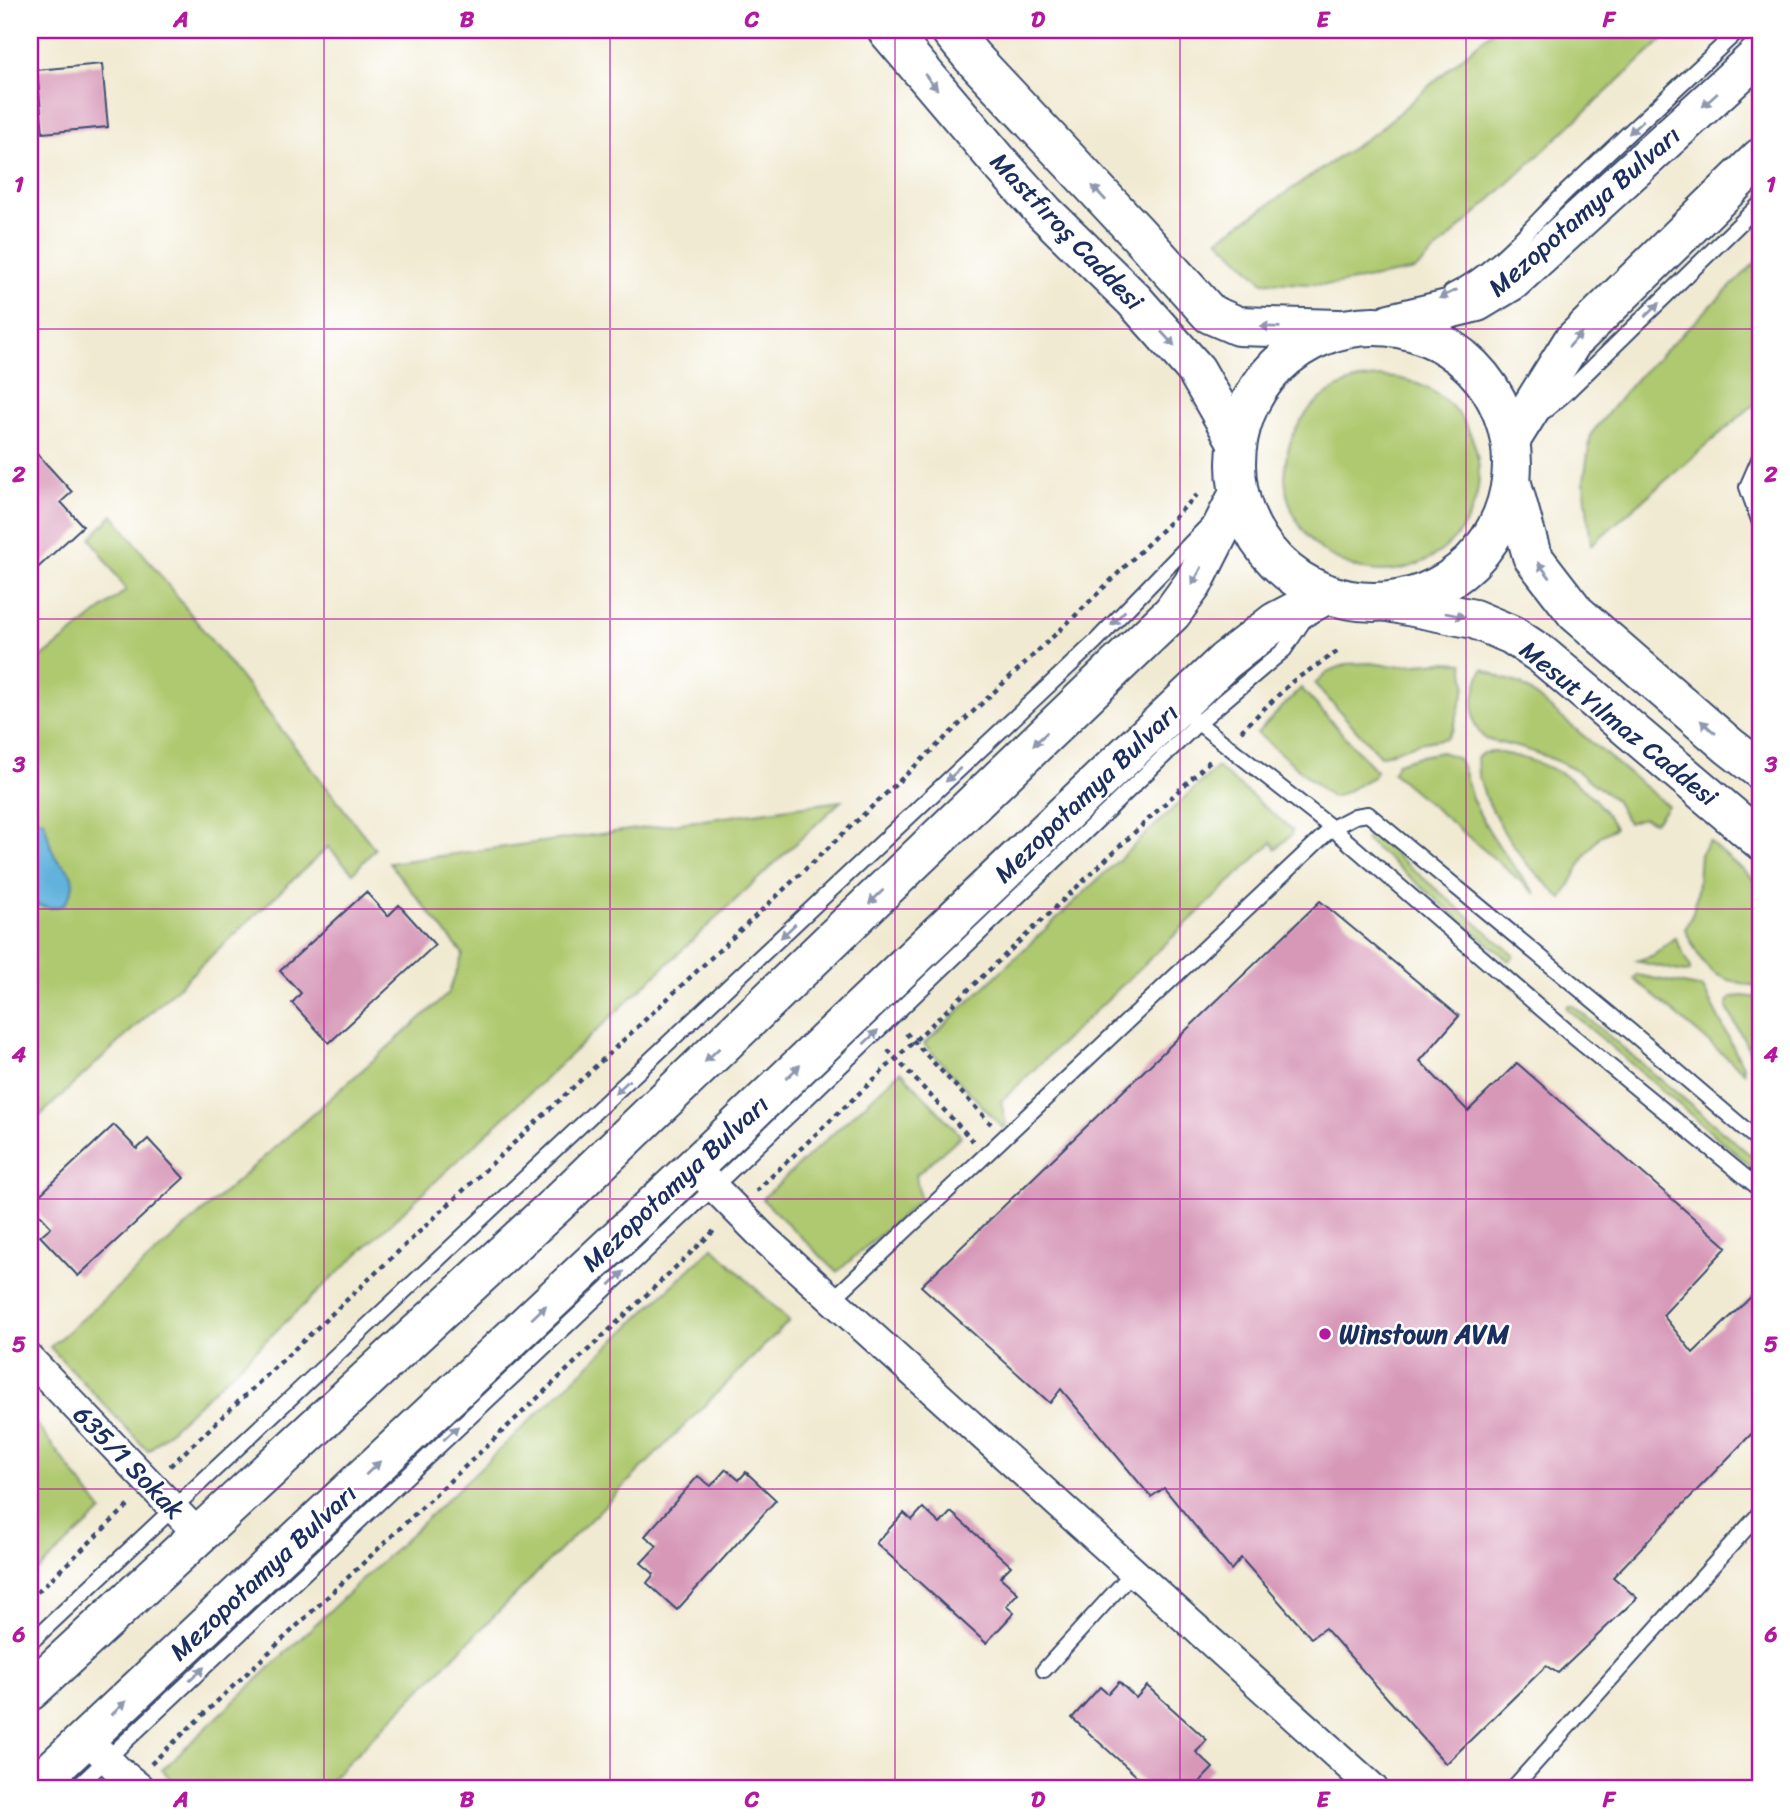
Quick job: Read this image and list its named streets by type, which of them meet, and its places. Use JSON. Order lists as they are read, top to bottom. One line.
{"streets":{"main road":["Mezopotamya Bulvarı","Mastfıroş Caddesi","Mesut Yılmaz Caddesi"],"street":["635/1 Sokak"]},"places":["Winstown AVM"],"grid":{"columns":["A","B","C","D","E","F"],"rows":["1","2","3","4","5","6"]}}
